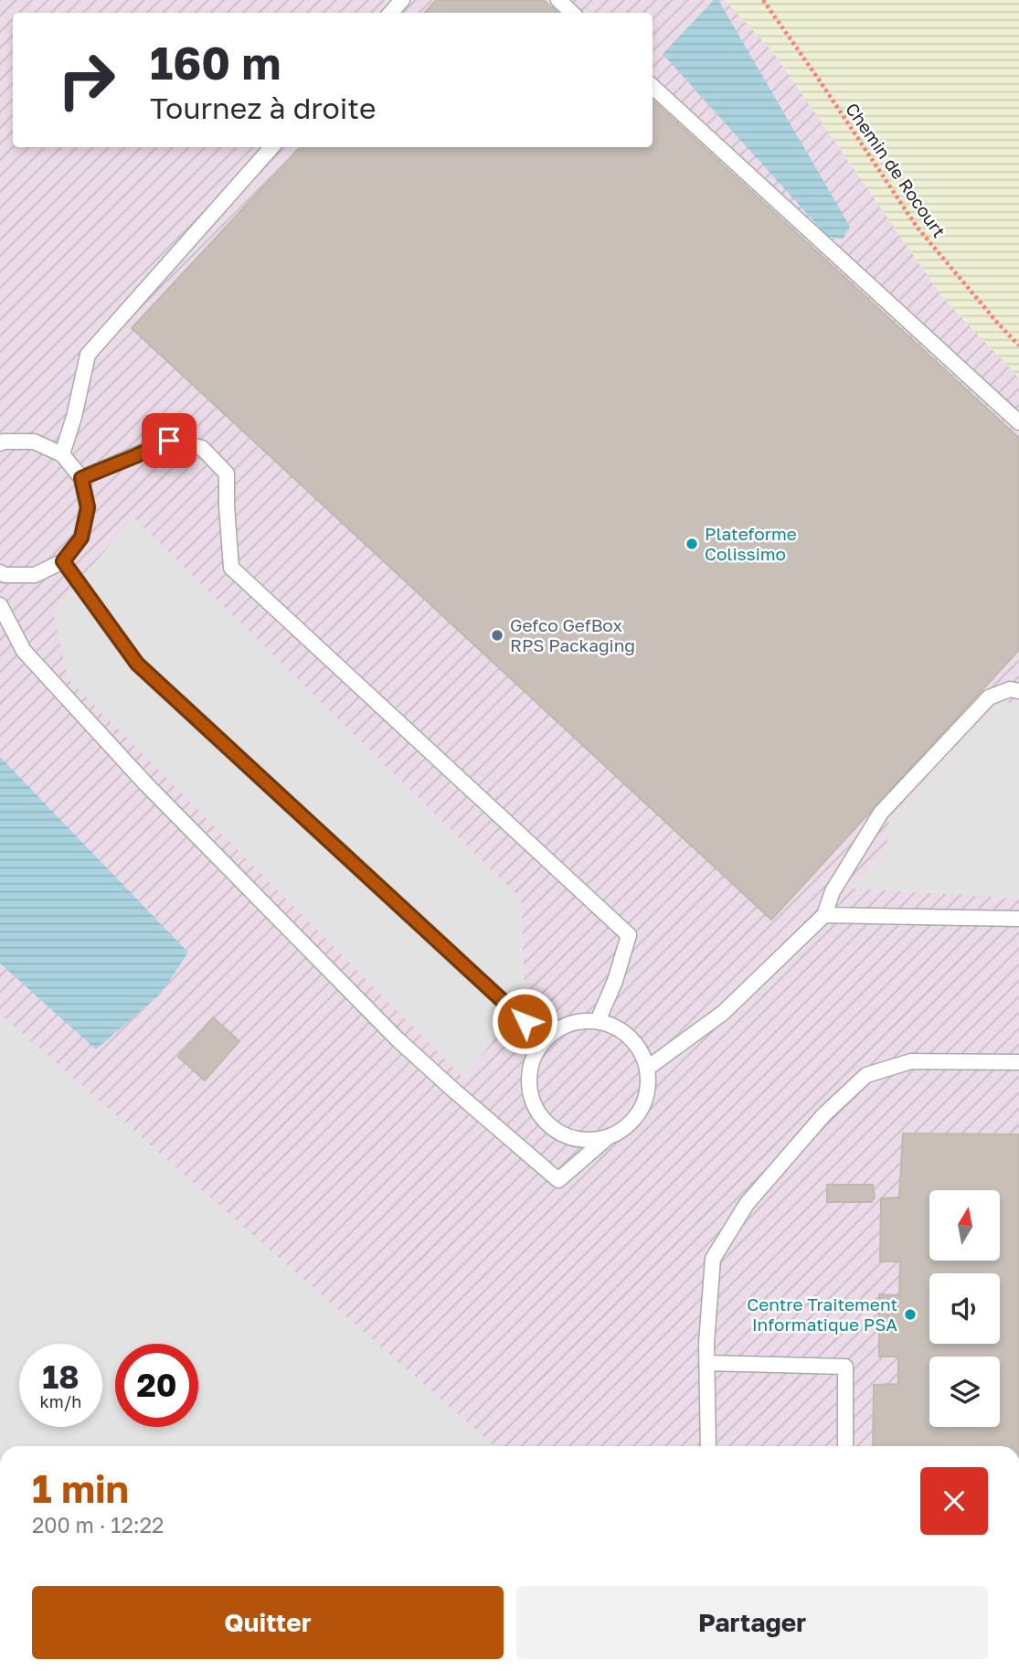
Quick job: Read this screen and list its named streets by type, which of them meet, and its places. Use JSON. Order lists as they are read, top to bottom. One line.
{"streets":{"path":["Chemin de Rocourt"]},"places":["Plateforme Colissimo","Gefco GefBox RPS Packaging","Centre Traitement Informatique PSA"],"north":"top","page":{"turn":["160 m","Tournez à droite"],"speed":"18 km/h","limit":"20","heading":["1 min","200 m · 12:22"],"buttons":["Quitter","Partager"]}}
